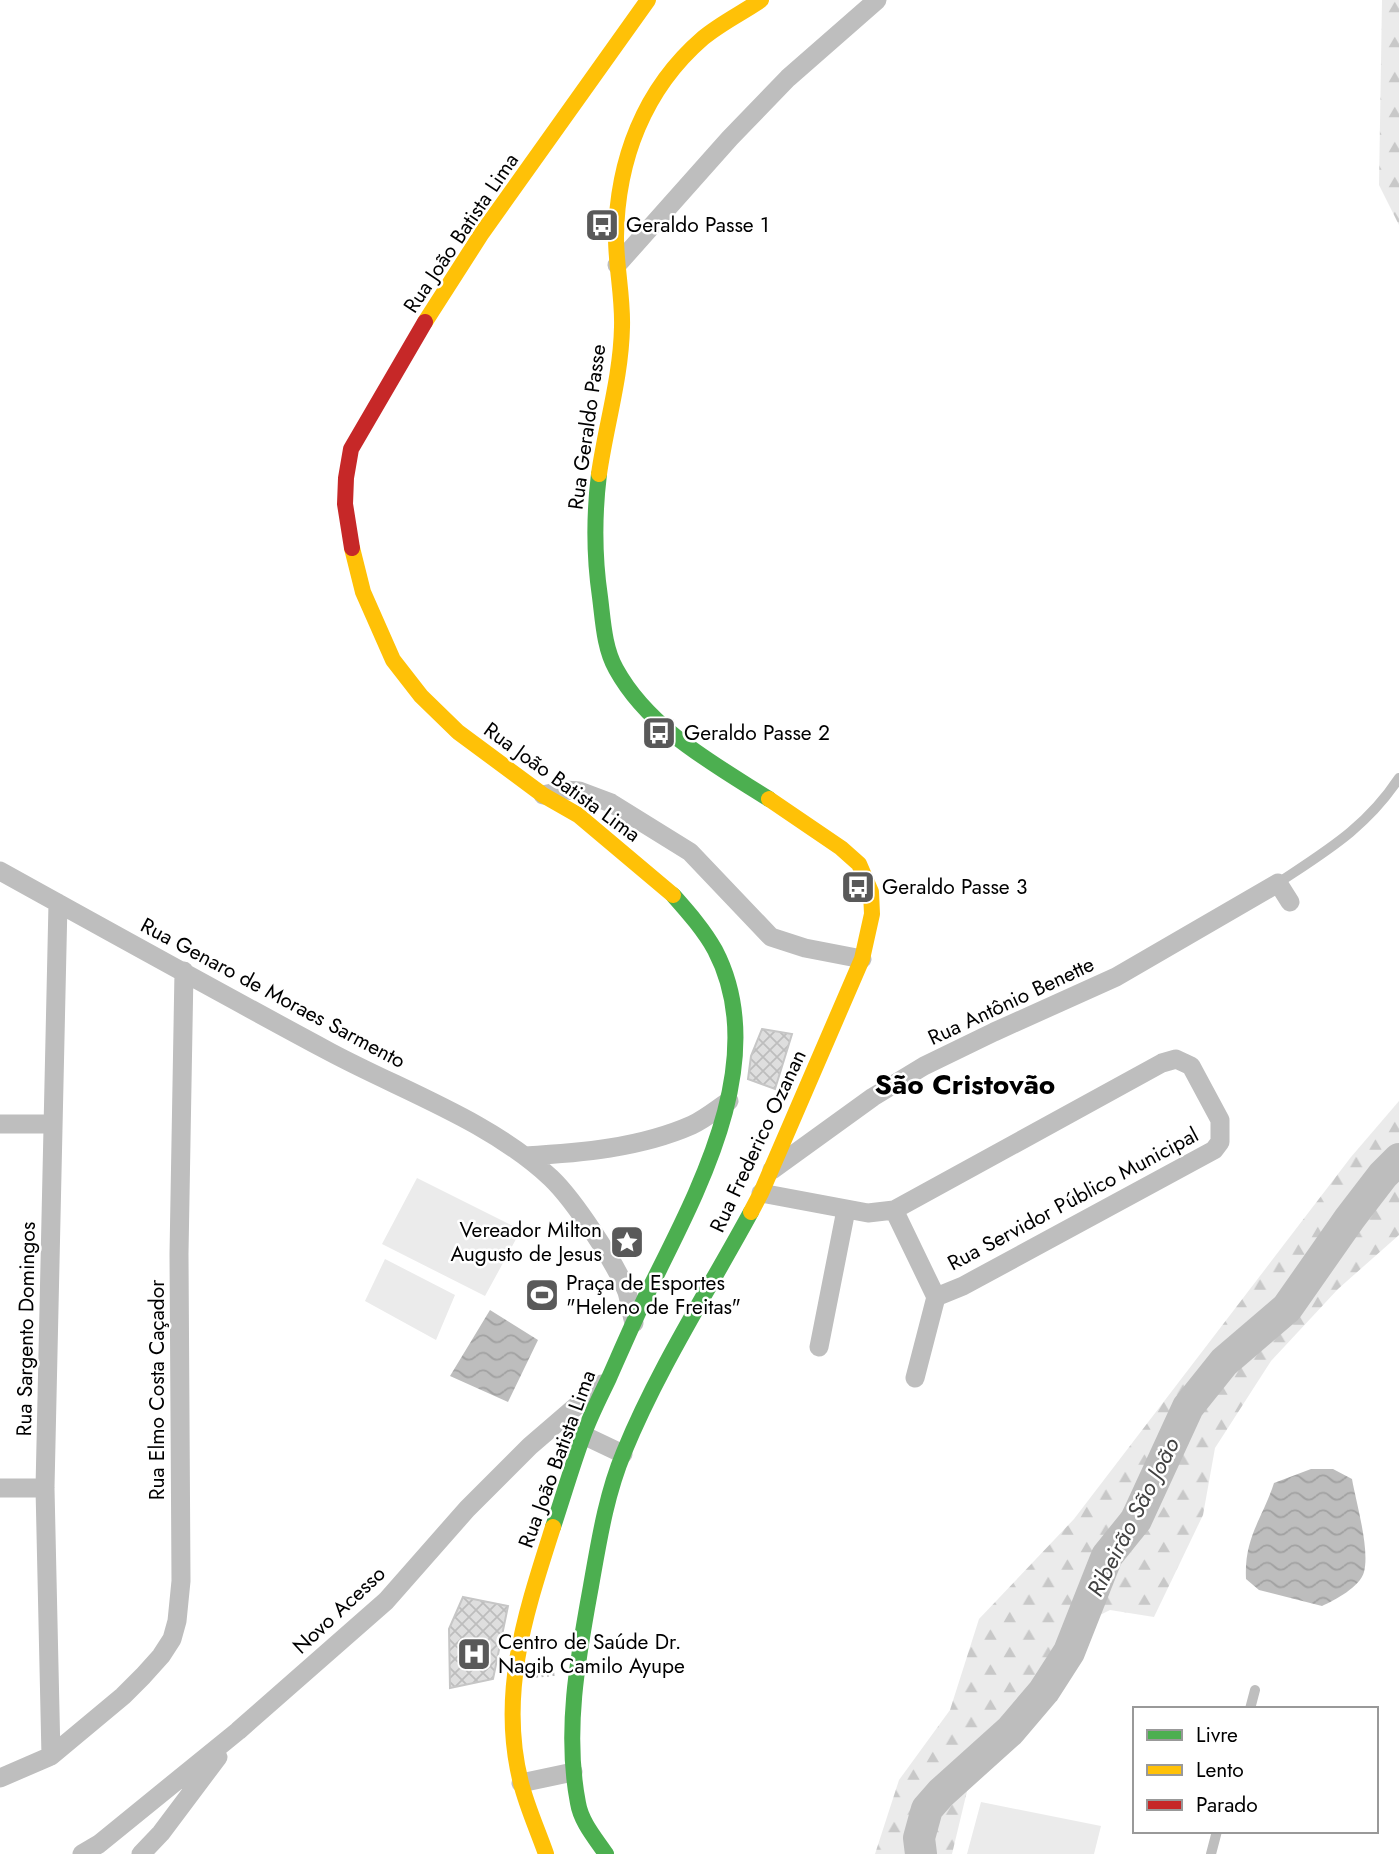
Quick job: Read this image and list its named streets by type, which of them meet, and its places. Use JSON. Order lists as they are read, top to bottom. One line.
{"streets":{"street":["Rua João Batista Lima","Rua Geraldo Passe","Rua Genaro de Moraes Sarmento","Rua Antônio Benette","Rua Frederico Ozanan","Rua Servidor Público Municipal","Rua Sargento Domingos","Rua Elmo Costa Caçador","Novo Acesso"]},"crossings":[["Rua João Batista Lima","Rua Genaro de Moraes Sarmento"],["Rua João Batista Lima","Novo Acesso"],["Rua Geraldo Passe","Rua Frederico Ozanan"],["Rua Genaro de Moraes Sarmento","Rua Sargento Domingos"],["Rua Genaro de Moraes Sarmento","Rua Elmo Costa Caçador"],["Rua Antônio Benette","Rua Frederico Ozanan"],["Rua Sargento Domingos","Rua Elmo Costa Caçador"]],"districts":["São Cristovão"],"water":["Ribeirão São João"],"places":{"bus stop":["Geraldo Passe 1","Geraldo Passe 2","Geraldo Passe 3"],"place":["Vereador Milton Augusto de Jesus"],"sports":["Praça de Esportes \"Heleno de Freitas\""],"hospital":["Centro de Saúde Dr. Nagib Camilo Ayupe"]},"legend":["Livre","Lento","Parado"]}
